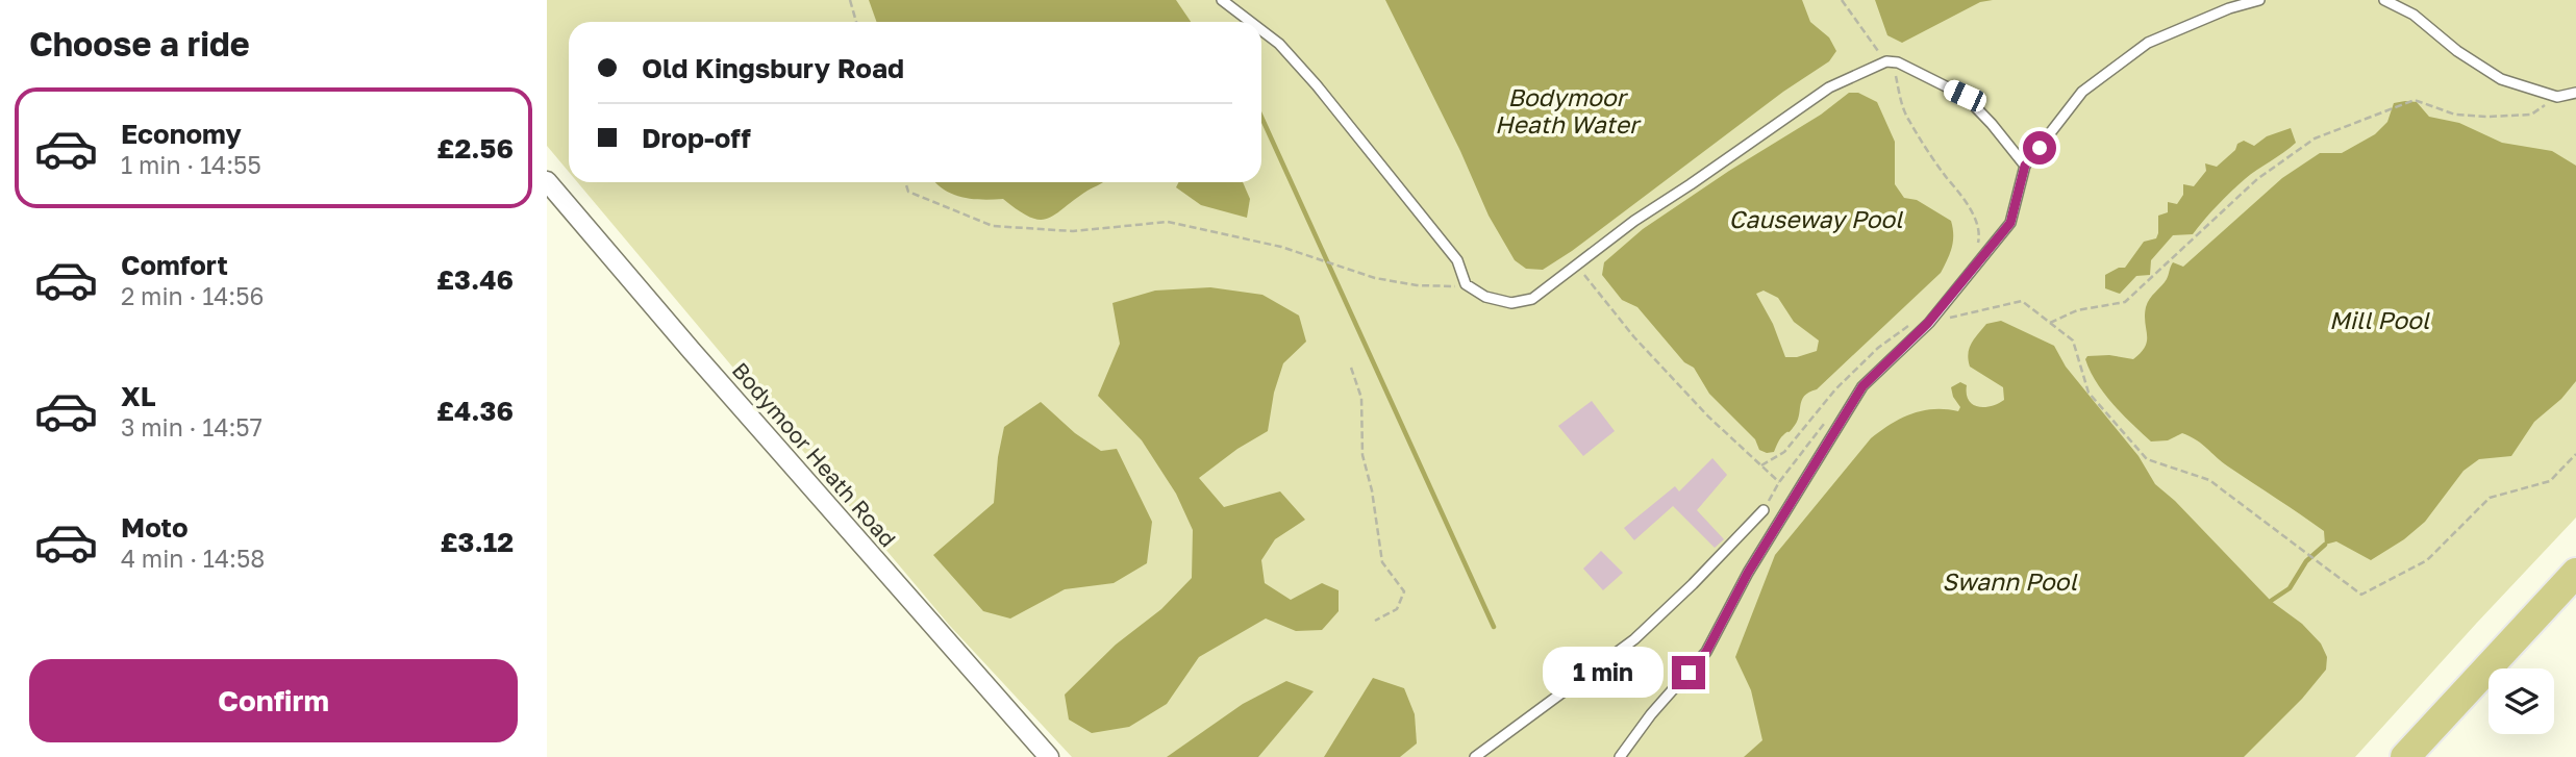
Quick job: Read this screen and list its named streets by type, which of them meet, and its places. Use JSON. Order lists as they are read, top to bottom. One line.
{"streets":{"street":["Bodymoor Heath Road"]},"water":["Bodymoor Heath Water","Causeway Pool","Mill Pool","Swann Pool"],"page":{"heading":"Choose a ride","banner":["Old Kingsbury Road","Drop-off"],"list":[{"name":"Economy","note":"1 min · 14:55","value":"£2.56"},{"name":"Comfort","note":"2 min · 14:56","value":"£3.46"},{"name":"XL","note":"3 min · 14:57","value":"£4.36"},{"name":"Moto","note":"4 min · 14:58","value":"£3.12"}],"buttons":"Confirm","bubble":"1 min"}}
